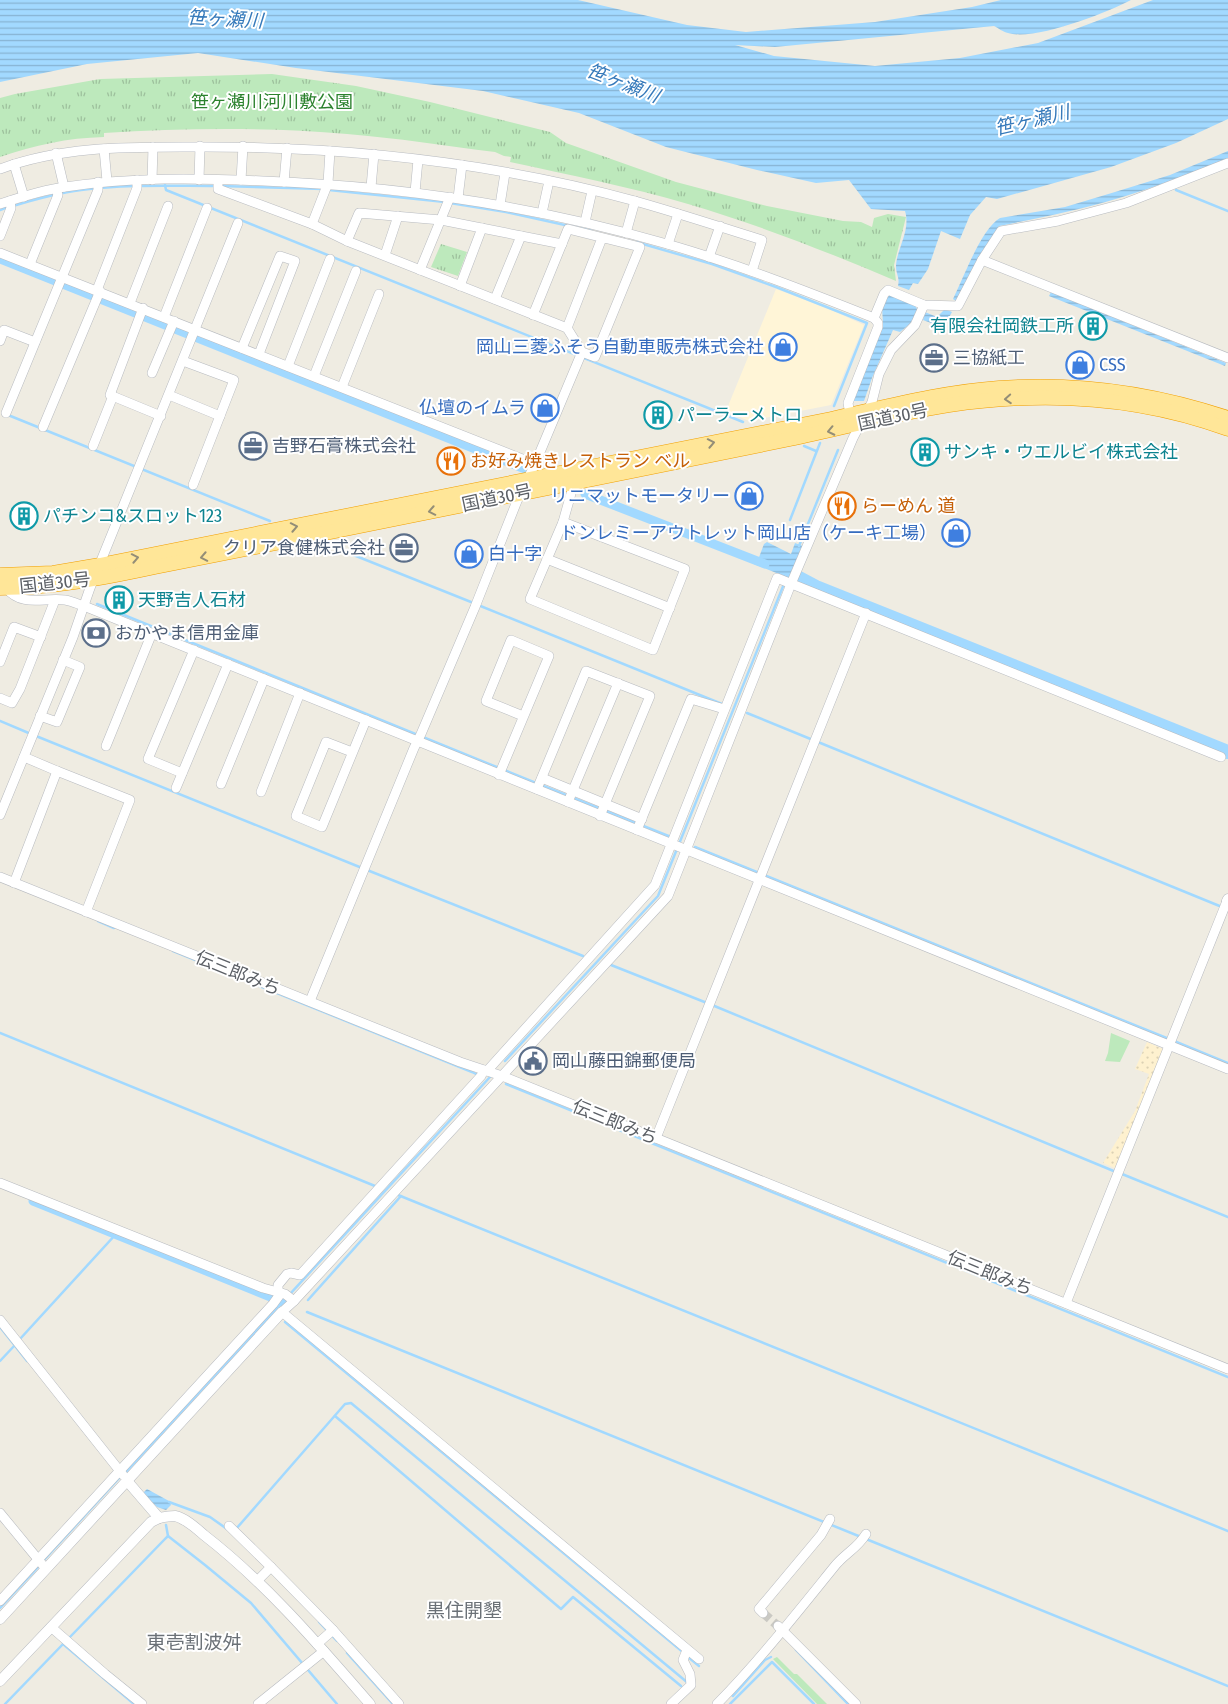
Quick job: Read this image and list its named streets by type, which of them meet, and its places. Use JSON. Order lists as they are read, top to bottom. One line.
{"streets":{"highway":["国道30号"],"street":["伝三郎みち"]},"districts":["黒住開墾","東壱割波舛"],"water":["笹ヶ瀬川"],"parks":["笹ヶ瀬川河川敷公園"],"places":{"building":["有限会社岡鉄工所","パーラーメトロ","サンキ・ウエルビイ株式会社","パチンコ&スロット123","天野吉人石材"],"shop":["岡山三菱ふそう自動車販売株式会社","CSS","仏壇のイムラ","リニマットモータリー","ドンレミーアウトレット岡山店（ケーキ工場）","白十字"],"office":["三協紙工","吉野石膏株式会社","クリア食健株式会社"],"restaurant":["お好み焼きレストラン ベル","らーめん 道"],"bank":["おかやま信用金庫"],"public building":["岡山藤田錦郵便局"]}}
